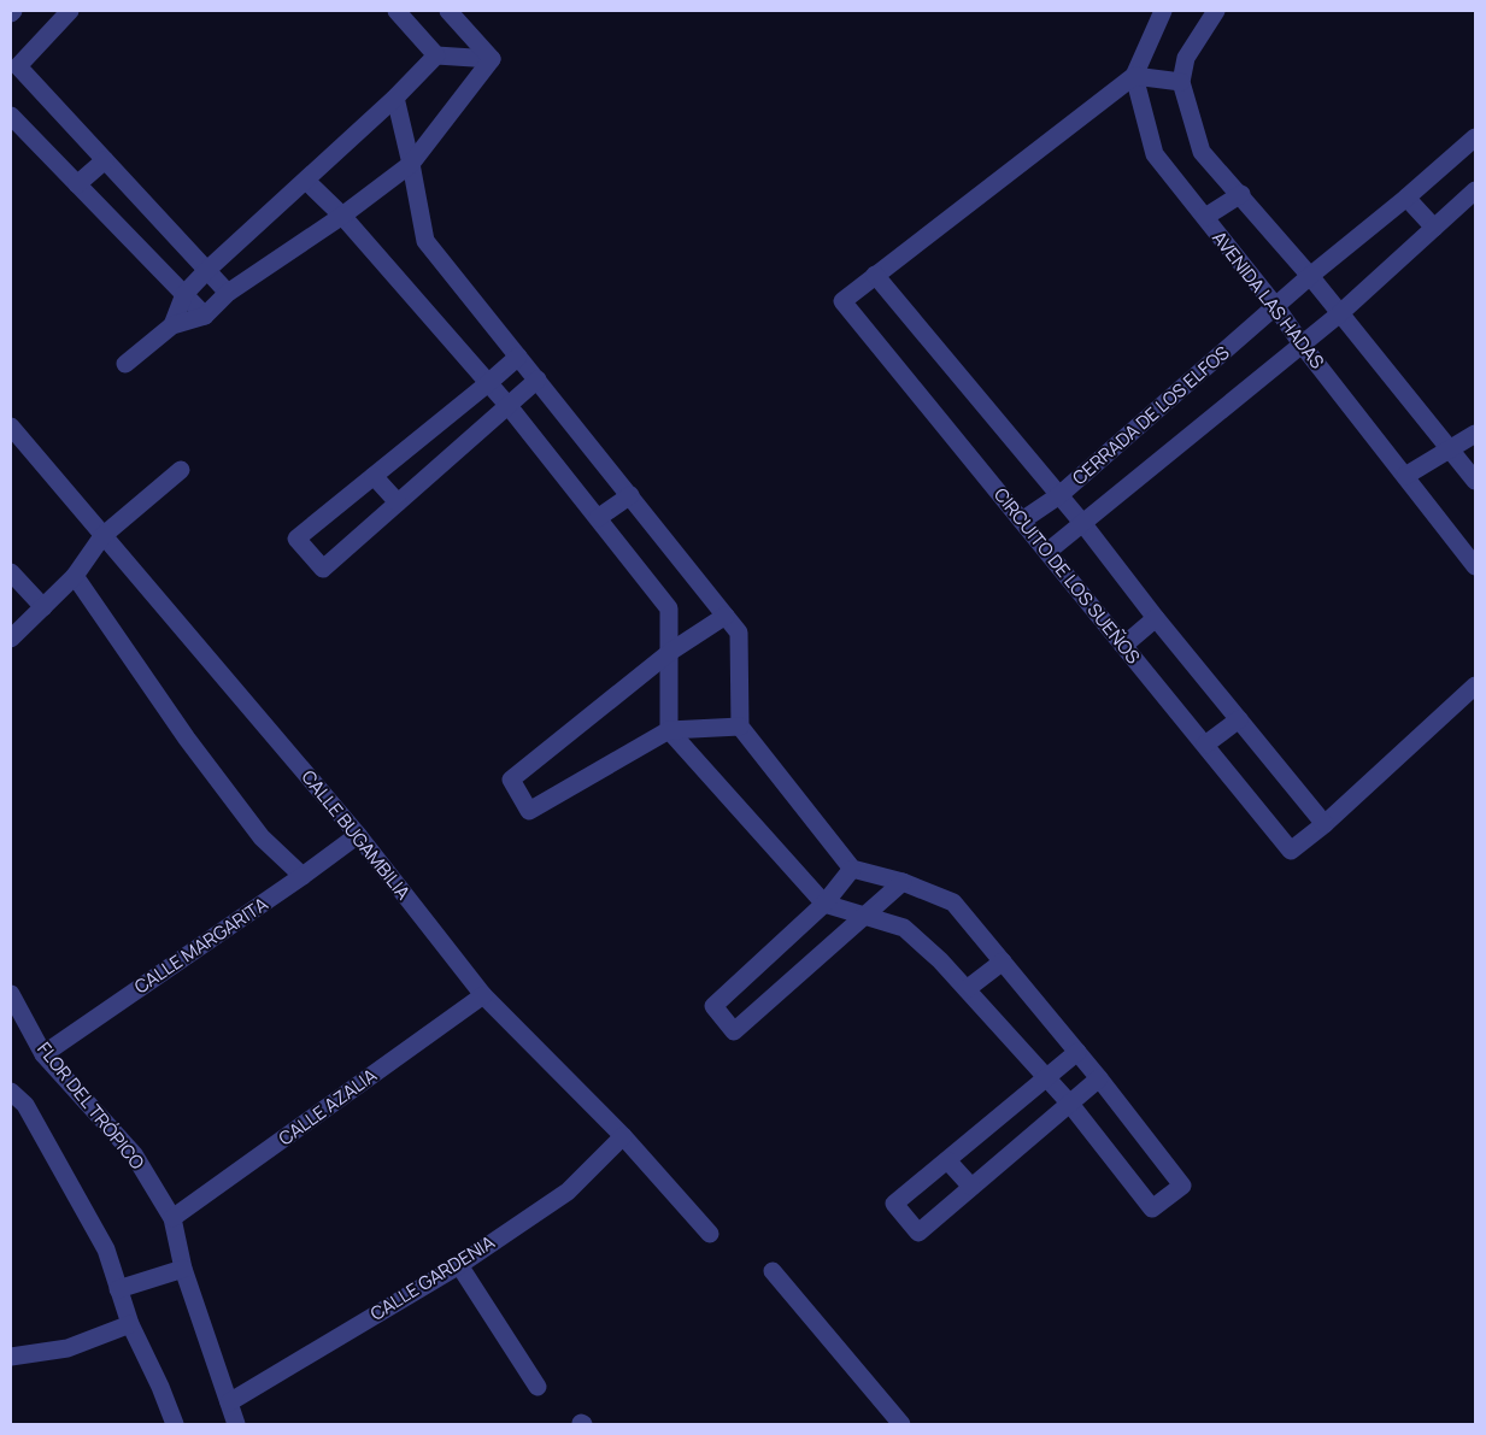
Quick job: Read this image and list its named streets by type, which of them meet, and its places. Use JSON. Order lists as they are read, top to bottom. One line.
{"streets":{"street":["AVENIDA LAS HADAS","CERRADA DE LOS ELFOS","CIRCUITO DE LOS SUEÑOS","CALLE BUGAMBILIA","CALLE MARGARITA","FLOR DEL TRÓPICO","CALLE AZALIA","CALLE GARDENIA"]},"crossings":[["AVENIDA LAS HADAS","CERRADA DE LOS ELFOS"],["AVENIDA LAS HADAS","CIRCUITO DE LOS SUEÑOS"],["CERRADA DE LOS ELFOS","CIRCUITO DE LOS SUEÑOS"],["CALLE BUGAMBILIA","CALLE MARGARITA"],["CALLE BUGAMBILIA","CALLE AZALIA"],["CALLE BUGAMBILIA","CALLE GARDENIA"],["CALLE MARGARITA","FLOR DEL TRÓPICO"],["FLOR DEL TRÓPICO","CALLE AZALIA"],["FLOR DEL TRÓPICO","CALLE GARDENIA"]]}
